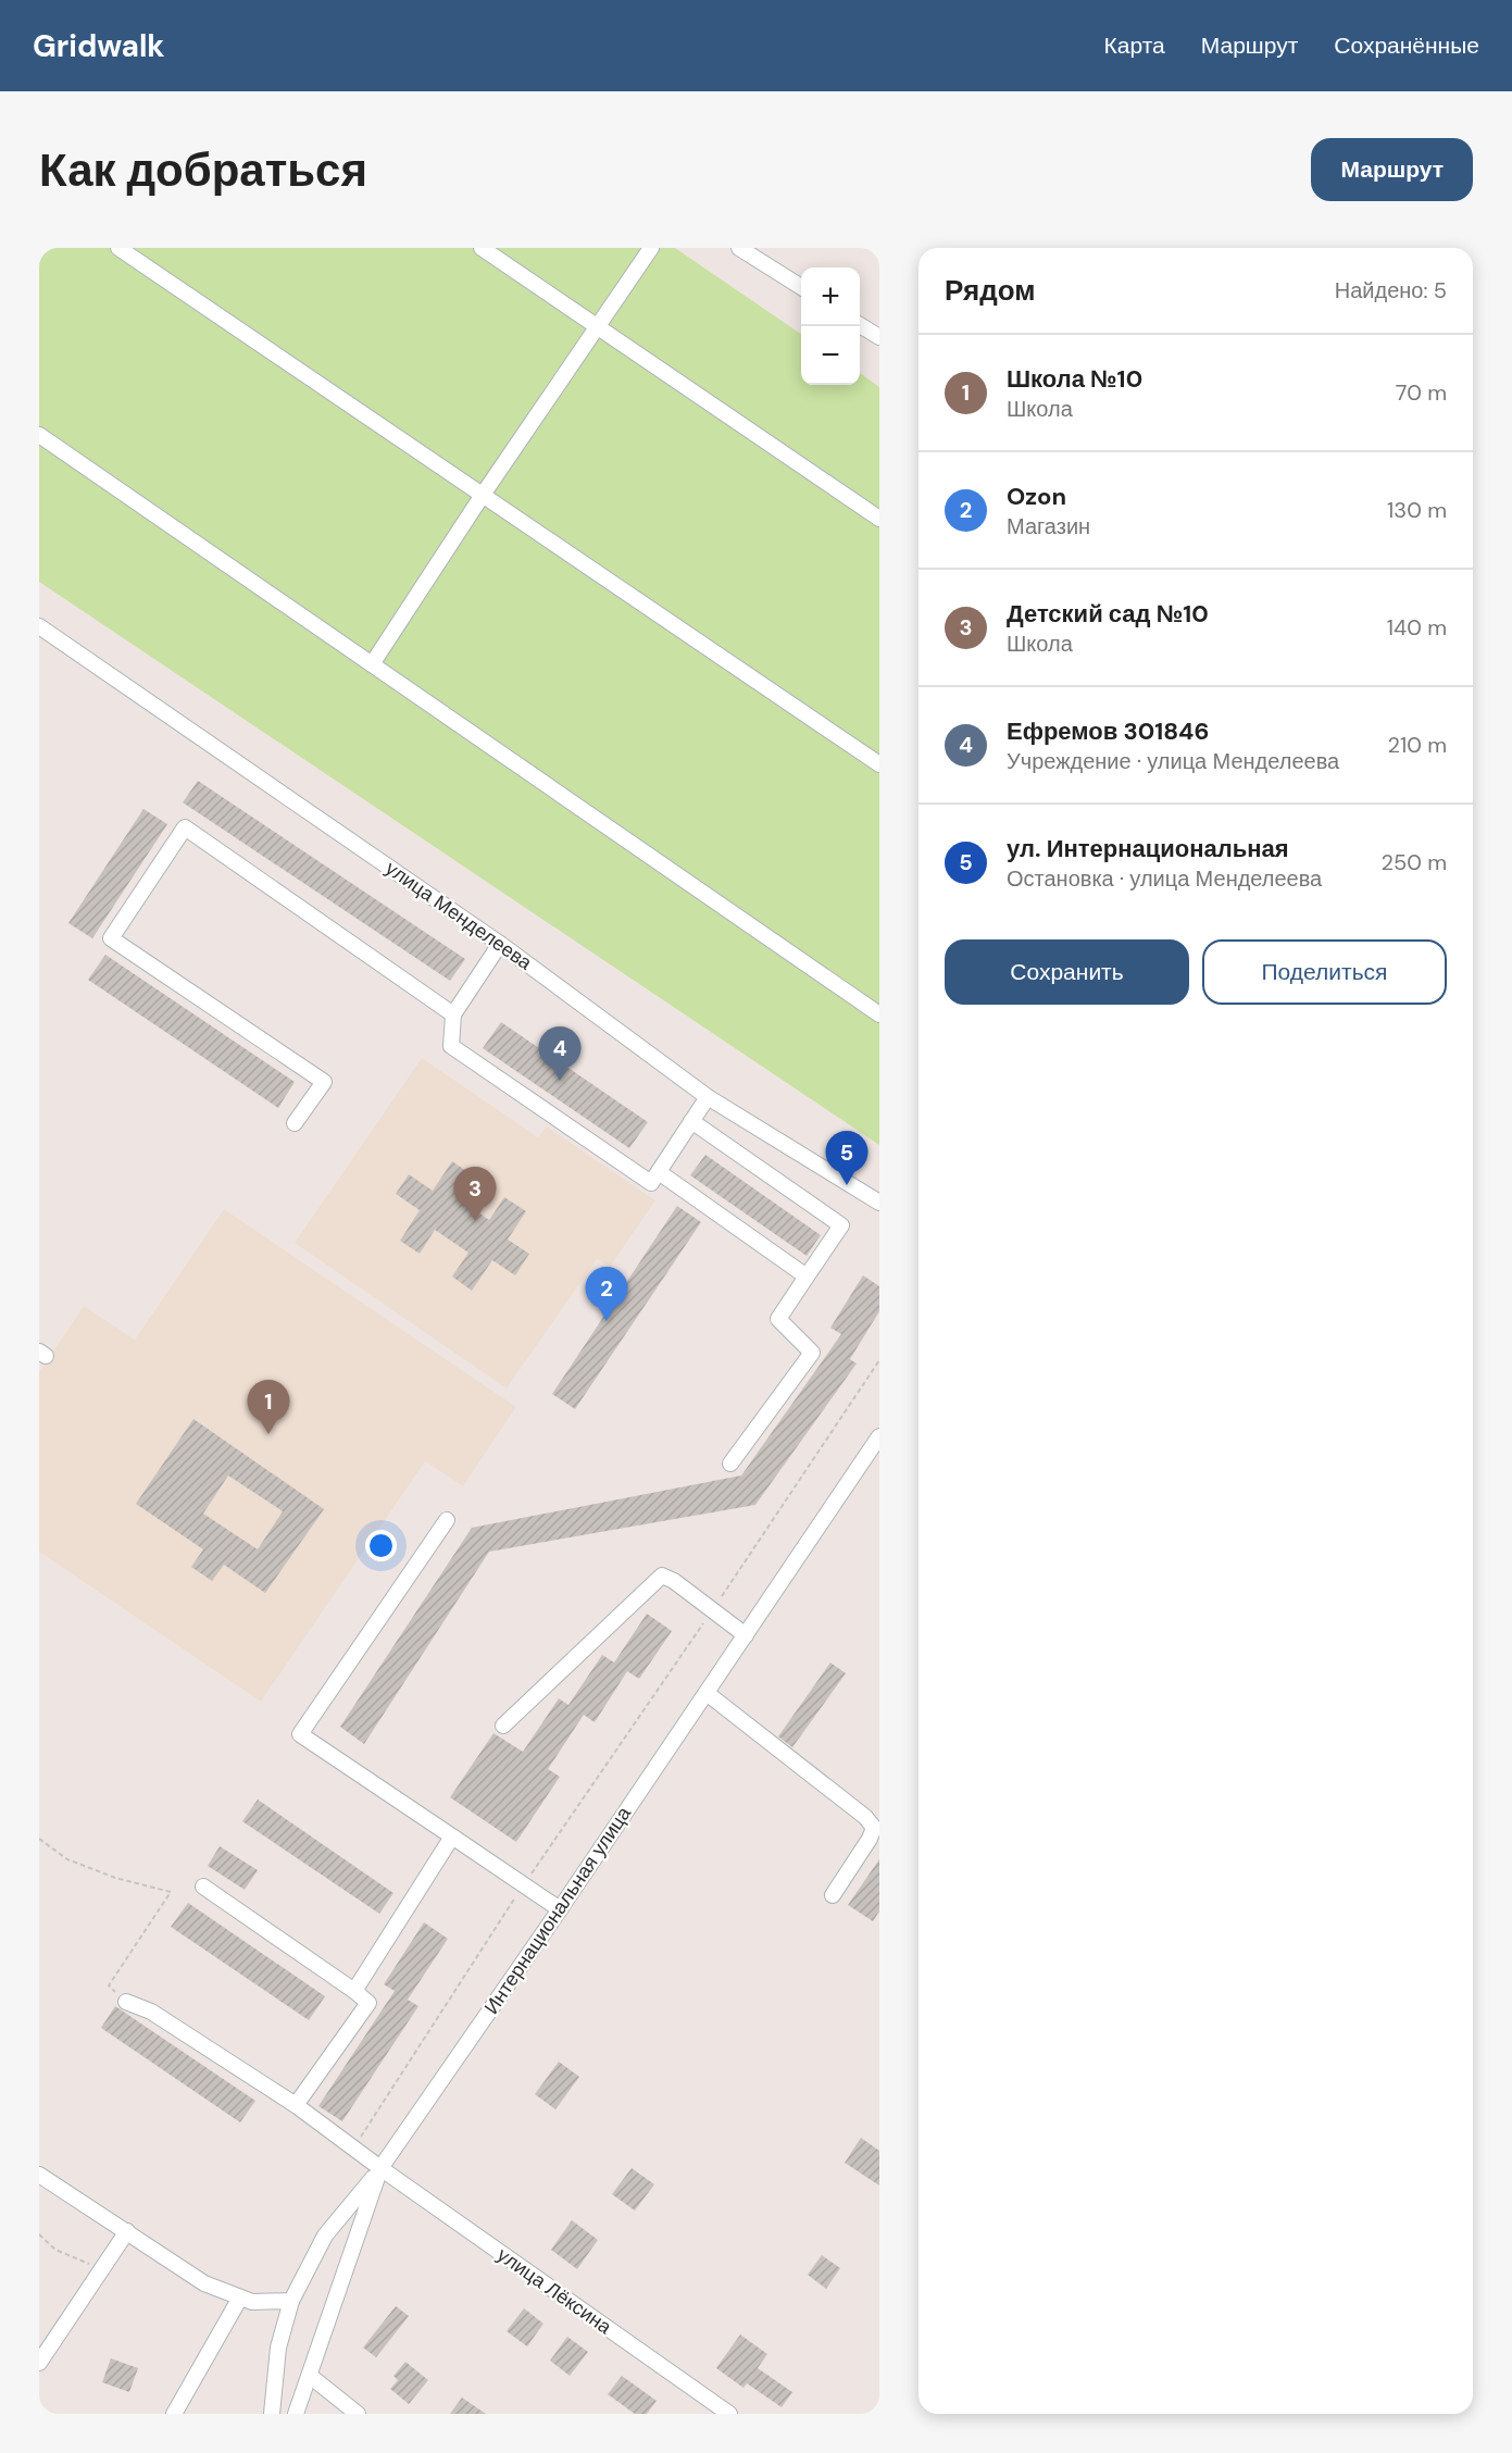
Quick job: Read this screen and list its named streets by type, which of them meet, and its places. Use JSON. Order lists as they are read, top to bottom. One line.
{"streets":{"street":["улица Менделеева","Интернациональная улица","улица Лёксина"]},"crossings":[["Интернациональная улица","улица Лёксина"]],"page":{"header":"Gridwalk","nav":["Карта","Маршрут","Сохранённые"],"buttons":["Маршрут",["Сохранить","Поделиться"]],"title":"Как добраться","heading":["Рядом","Найдено: 5"],"map_buttons":["+","−"],"list":[{"mark":"1","name":"Школа №10","note":"Школа","value":"70 m"},{"mark":"2","name":"Ozon","note":"Магазин","value":"130 m"},{"mark":"3","name":"Детский сад №10","note":"Школа","value":"140 m"},{"mark":"4","name":"Ефремов 301846","note":"Учреждение · улица Менделеева","value":"210 m"},{"mark":"5","name":"ул. Интернациональная","note":"Остановка · улица Менделеева","value":"250 m"}],"pins":["4","5","3","2","1"]}}
